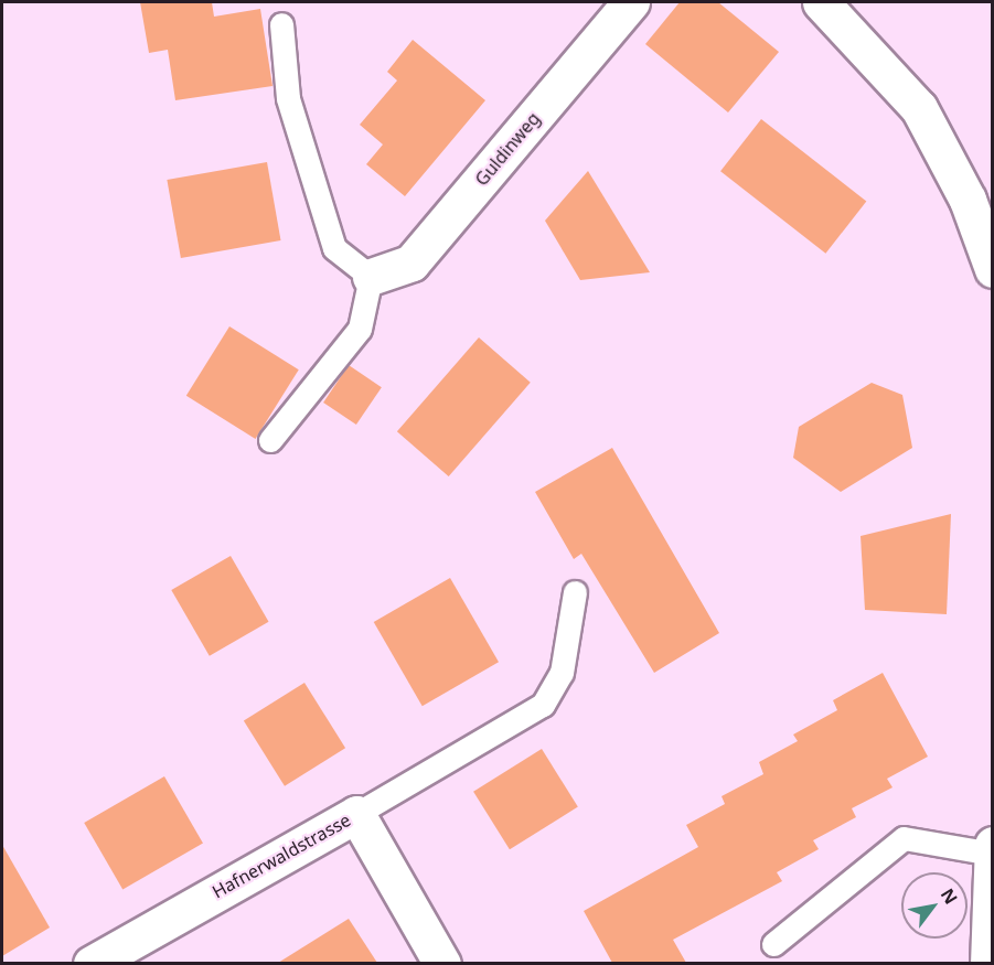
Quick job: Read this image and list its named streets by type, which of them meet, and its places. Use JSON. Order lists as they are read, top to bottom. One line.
{"streets":{"street":["Guldinweg","Hafnerwaldstrasse"]},"north":"top right"}
